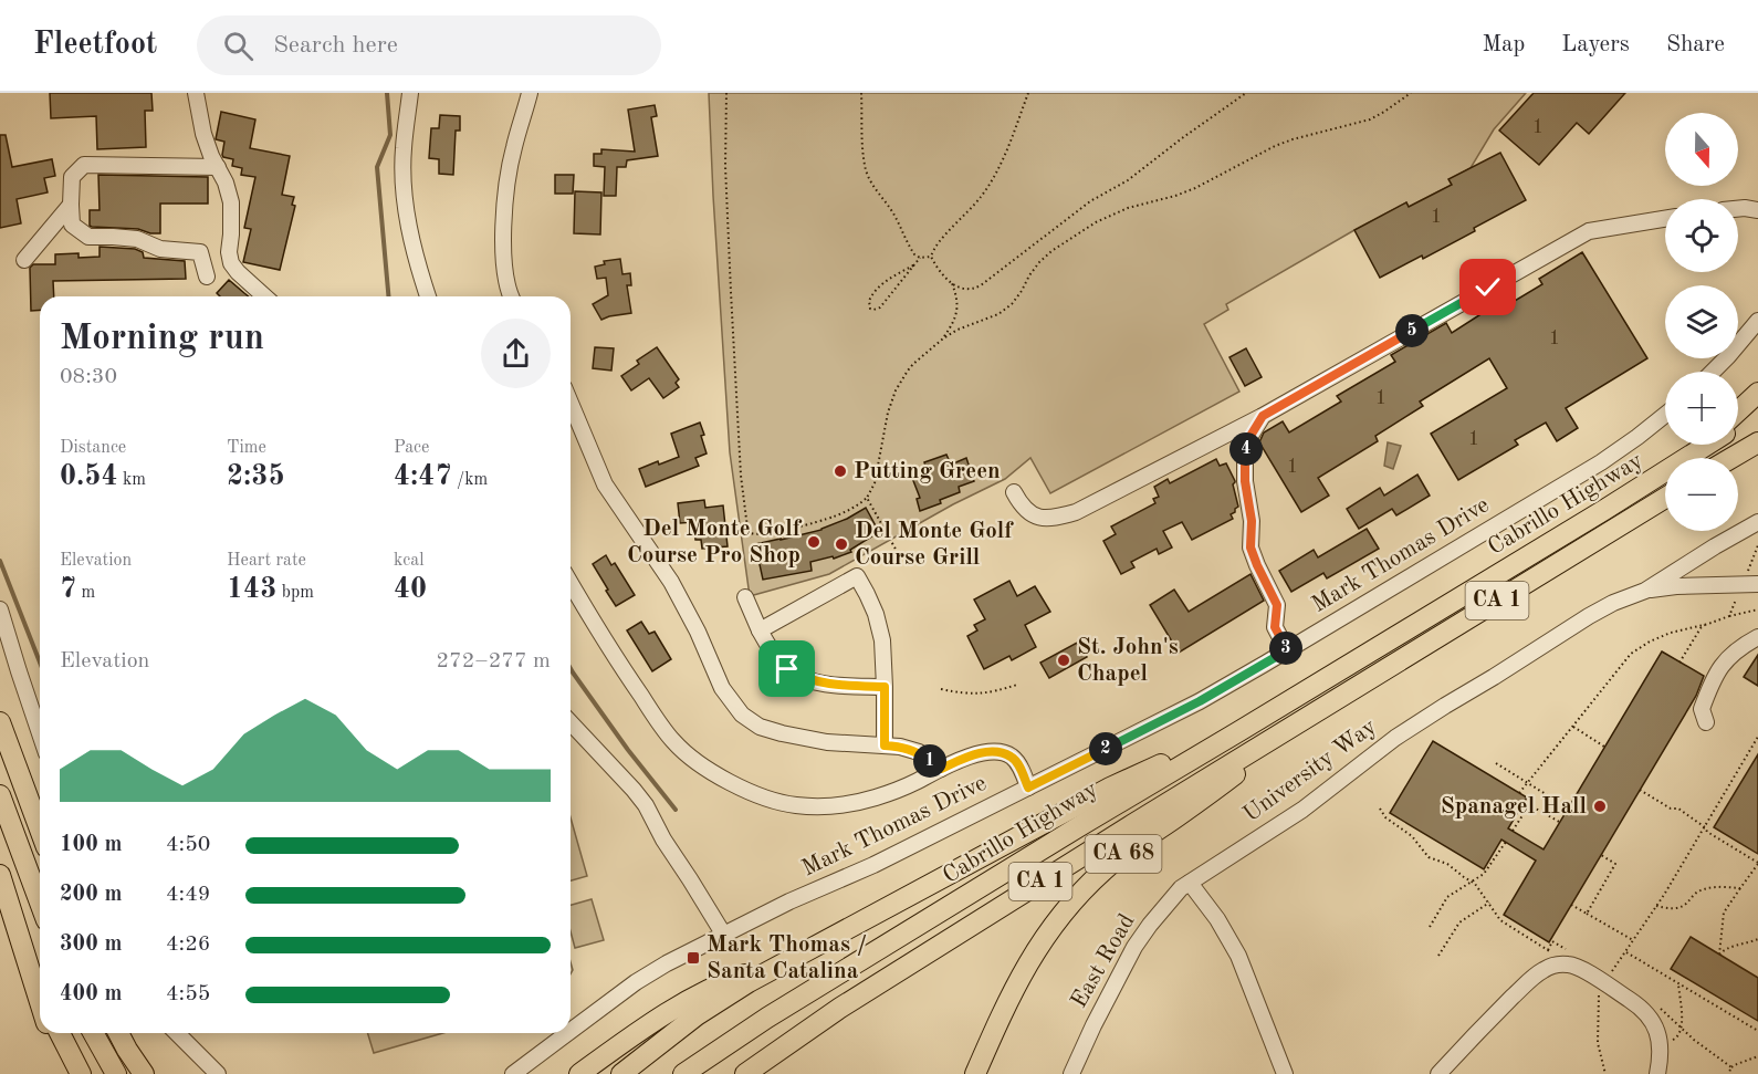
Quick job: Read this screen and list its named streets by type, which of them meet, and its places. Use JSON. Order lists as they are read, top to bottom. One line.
{"streets":{"highway":["Cabrillo Highway","CA 1","CA 68"],"street":["Mark Thomas Drive","University Way","East Road"]},"crossings":[["Cabrillo Highway","CA 68"],["University Way","East Road"]],"places":{"other":["Putting Green","Del Monte Golf Course Pro Shop","Del Monte Golf Course Grill","St. John's Chapel","Spanagel Hall"],"transit":["Mark Thomas / Santa Catalina"]},"house_numbers":["1","1","1","1","1","1"],"north":"bottom","page":{"header":"Fleetfoot","search":"Search here","nav":["Map","Layers","Share"],"map_buttons":["+","−"],"heading":["Morning run","08:30"],"pins":["5","4","3","2","1"],"stats":[["Distance","0.54 km"],["Time","2:35"],["Pace","4:47 /km"],["Elevation","7 m"],["Heart rate","143 bpm"],["kcal","40"]],"chart":["Elevation","272–277 m"],"list":[{"name":"100 m","note":"4:50"},{"name":"200 m","note":"4:49"},{"name":"300 m","note":"4:26"},{"name":"400 m","note":"4:55"}]}}
